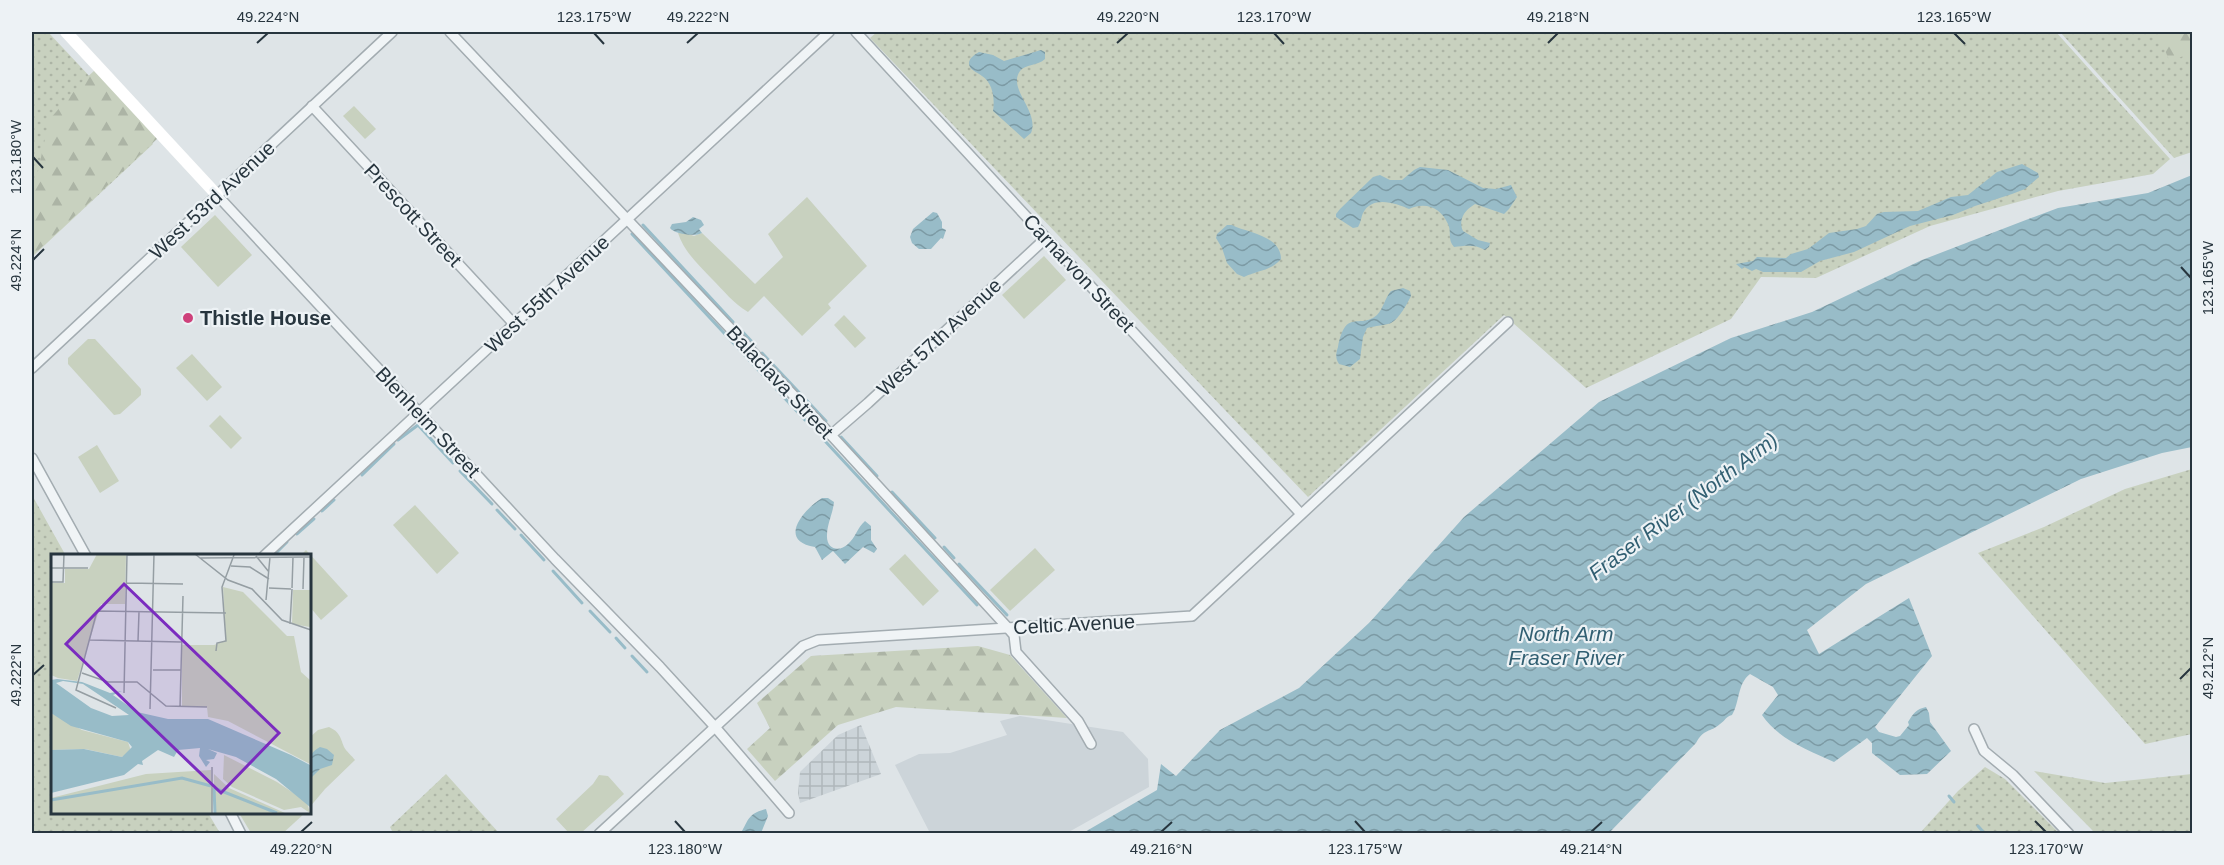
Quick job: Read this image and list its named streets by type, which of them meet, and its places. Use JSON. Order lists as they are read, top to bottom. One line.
{"streets":{"street":["West 53rd Avenue","Prescott Street","Carnarvon Street","West 55th Avenue","West 57th Avenue","Balaclava Street","Blenheim Street","Celtic Avenue"]},"crossings":[["West 53rd Avenue","Prescott Street"],["West 53rd Avenue","Blenheim Street"],["Prescott Street","West 55th Avenue"],["Carnarvon Street","West 57th Avenue"],["Carnarvon Street","Celtic Avenue"],["West 55th Avenue","Balaclava Street"],["West 55th Avenue","Blenheim Street"],["West 57th Avenue","Balaclava Street"],["Balaclava Street","Celtic Avenue"],["Blenheim Street","Celtic Avenue"]],"water":["Fraser River (North Arm)","North Arm Fraser River"],"places":["Thistle House"],"coordinates":["49.224°N","123.175°W","49.222°N","49.220°N","123.170°W","49.218°N","123.165°W","123.180°W","49.212°N","49.216°N","49.214°N"]}
